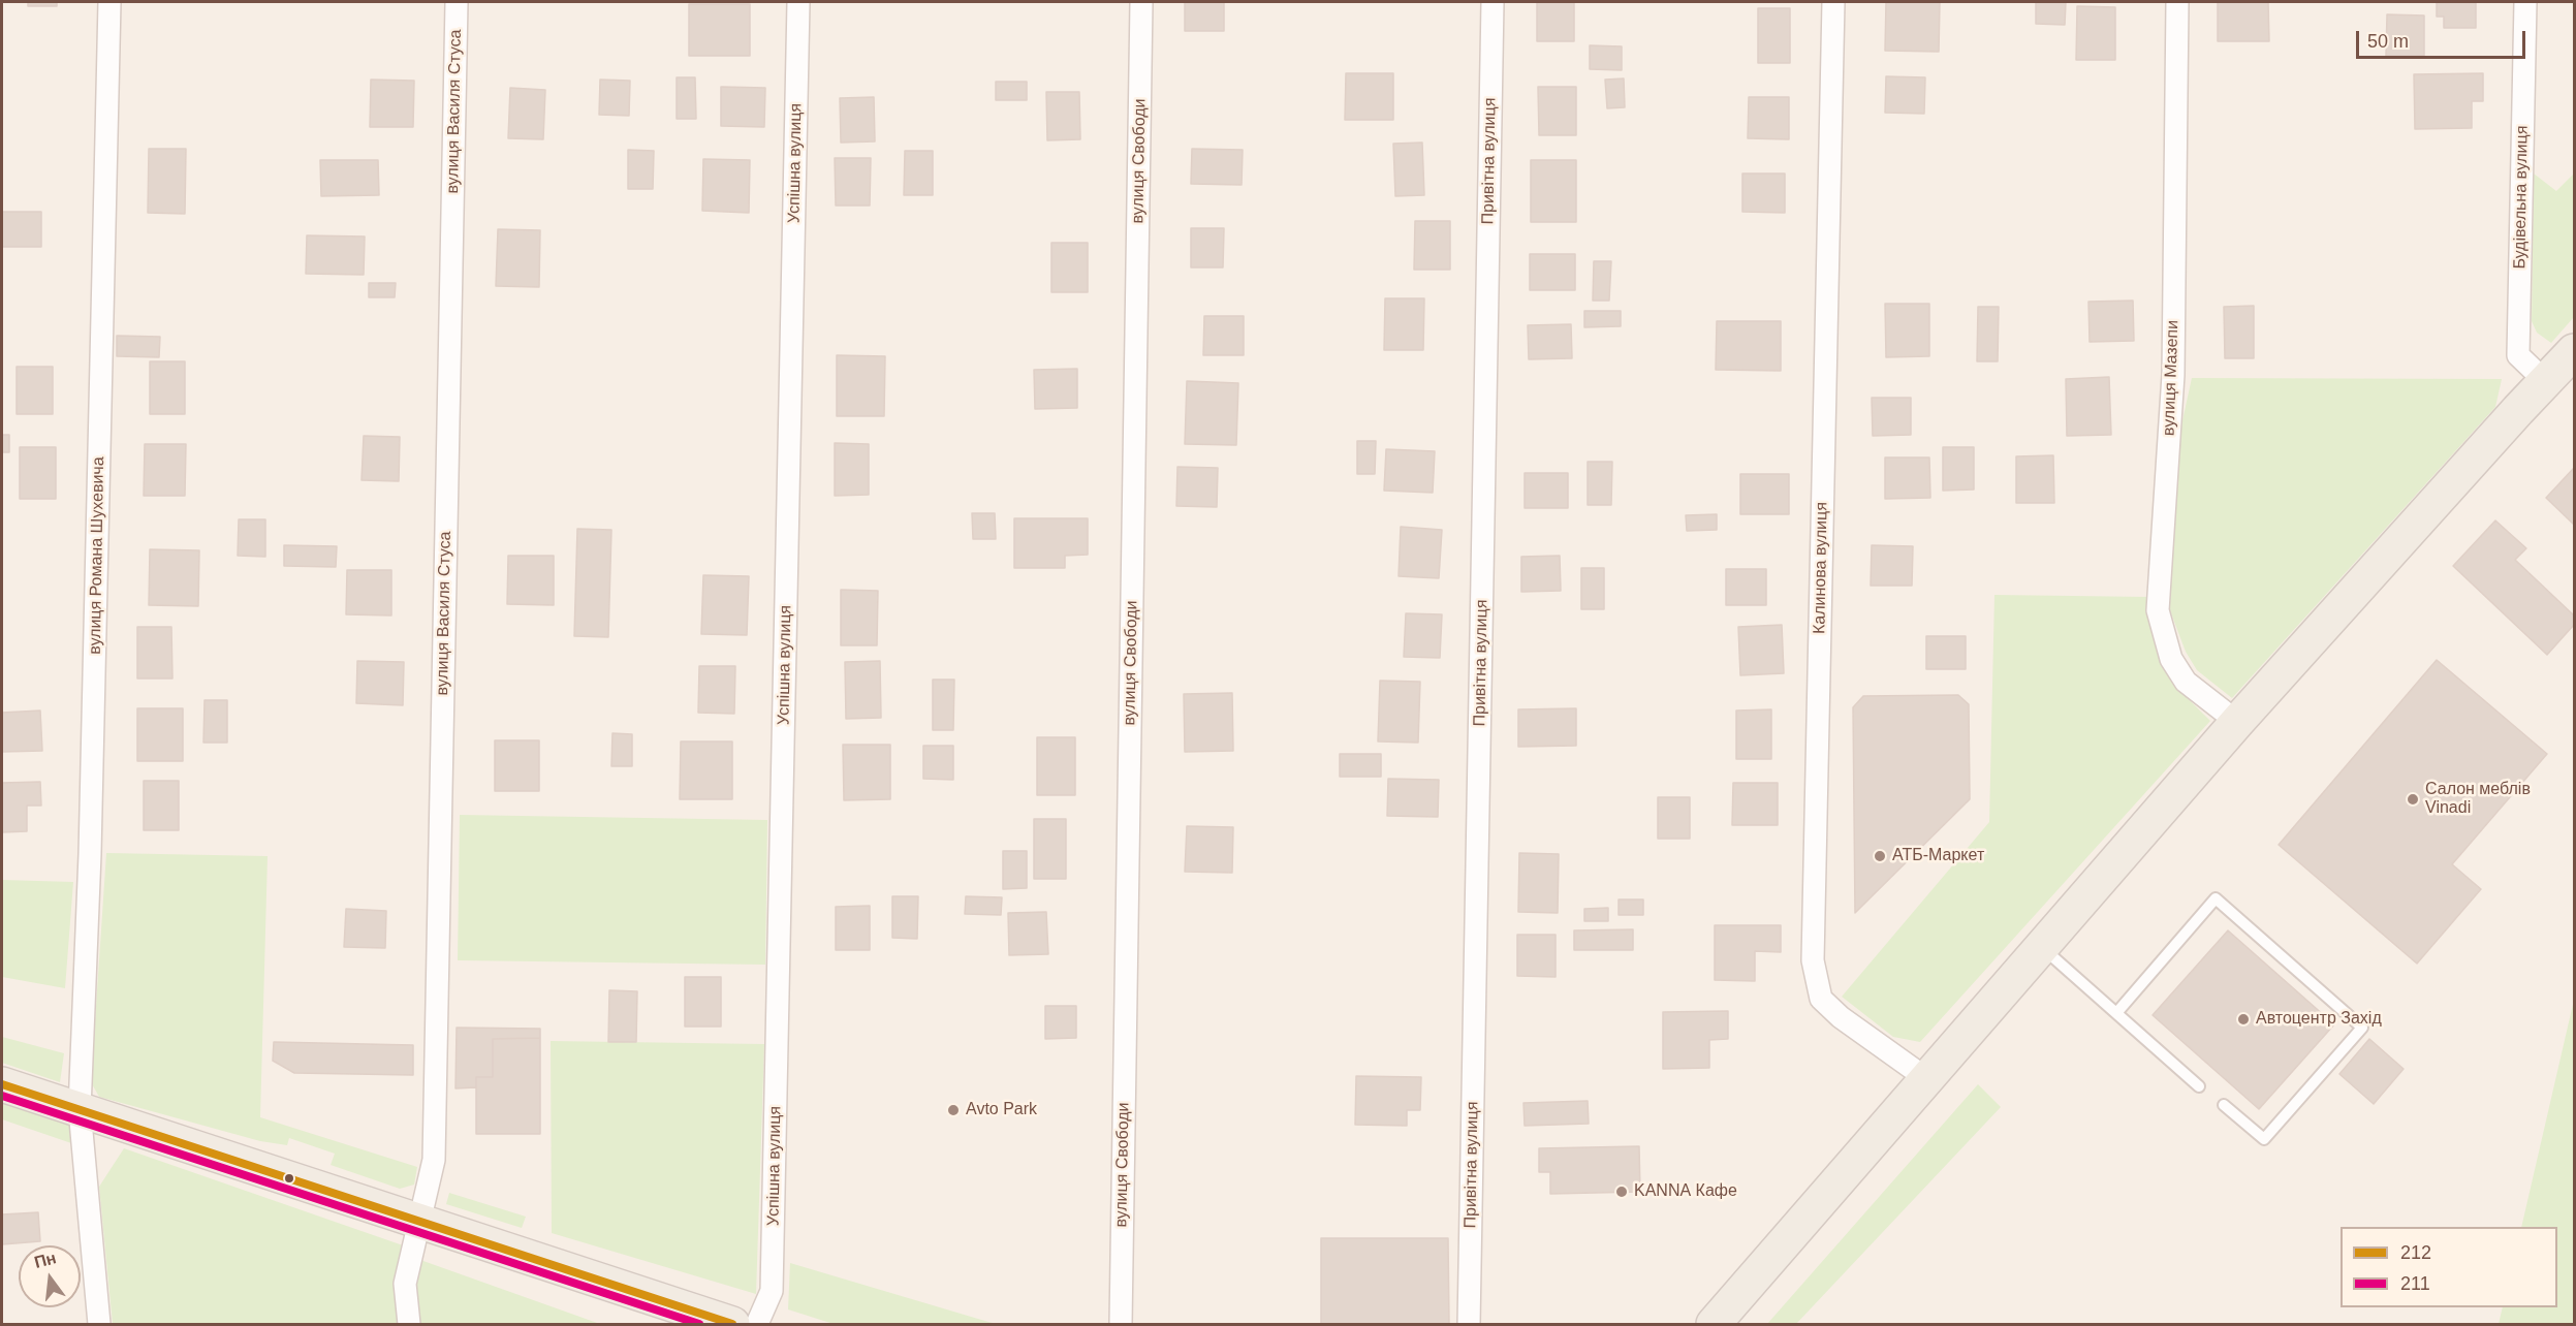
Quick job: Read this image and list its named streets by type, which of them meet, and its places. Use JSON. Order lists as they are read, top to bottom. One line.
{"streets":{"street":["вулиця Василя Стуса","вулиця Свободи","Привітна вулиця","Успішна вулиця","Будівельна вулиця","вулиця Мазепи","вулиця Романа Шухевича","Калинова вулиця"]},"places":["Салон меблів Vinadi","АТБ-Маркет","Автоцентр Захід","Avto Park","KANNA Кафе"],"lines":["transit line 212","transit line 211"],"legend":["212","211"],"scale_bar":"50 m","north":"top"}
